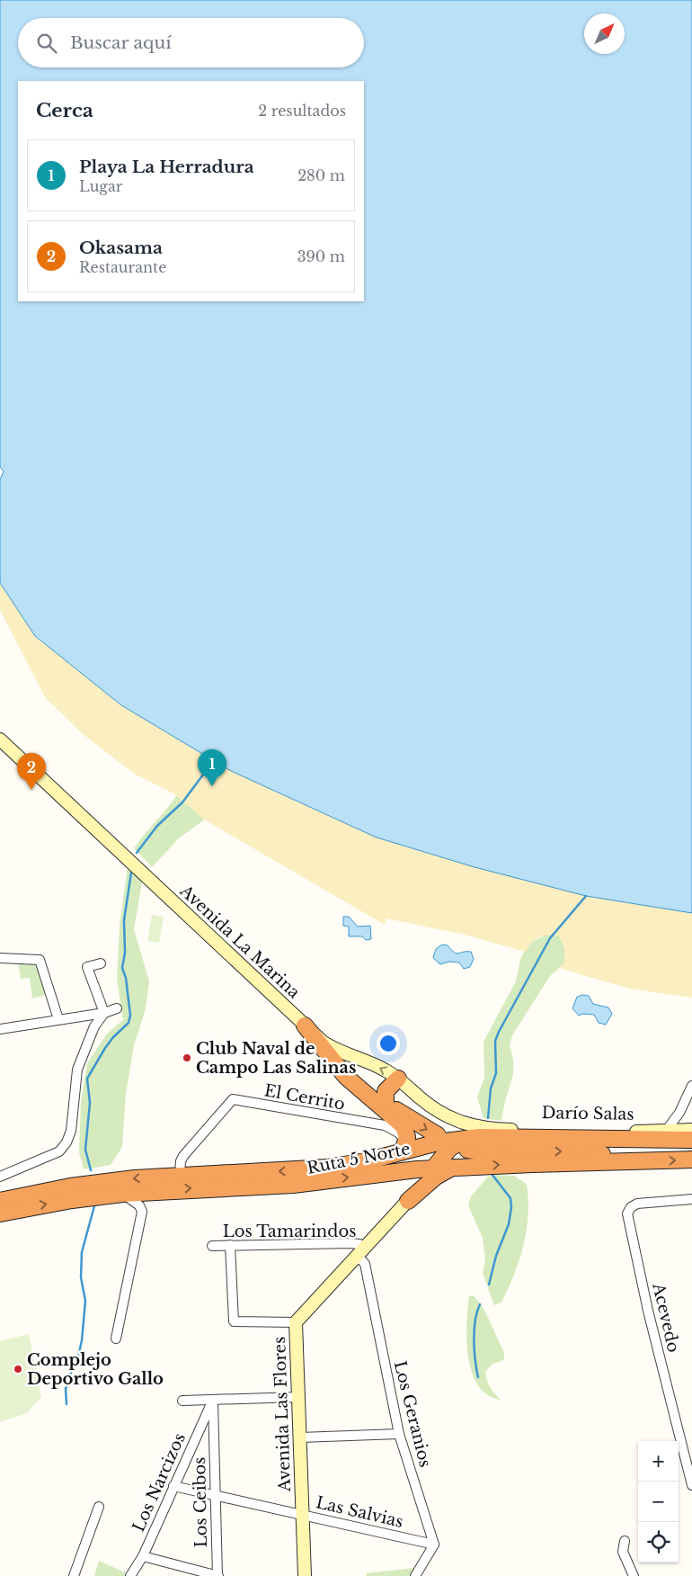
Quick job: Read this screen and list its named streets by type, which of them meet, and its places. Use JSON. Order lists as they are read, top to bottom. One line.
{"streets":{"highway":["Ruta 5 Norte"],"main road":["Avenida La Marina","Darío Salas","Avenida Las Flores"],"street":["El Cerrito","Los Tamarindos","Acevedo","Los Geranios","Los Narcizos","Los Ceibos","Las Salvias"]},"crossings":[["Avenida La Marina","Darío Salas"],["El Cerrito","Ruta 5 Norte"],["Darío Salas","Ruta 5 Norte"],["Ruta 5 Norte","Avenida Las Flores"],["Los Tamarindos","Avenida Las Flores"],["Los Tamarindos","Los Geranios"],["Avenida Las Flores","Los Geranios"],["Avenida Las Flores","Las Salvias"],["Los Geranios","Las Salvias"],["Los Narcizos","Los Ceibos"],["Los Narcizos","Las Salvias"],["Los Ceibos","Las Salvias"]],"places":["Club Naval de Campo Las Salinas","Complejo Deportivo Gallo"],"north":"top right","page":{"search":"Buscar aquí","heading":["Cerca","2 resultados"],"list":[{"mark":"1","name":"Playa La Herradura","note":"Lugar","value":"280 m"},{"mark":"2","name":"Okasama","note":"Restaurante","value":"390 m"}],"pins":["1","2"],"map_buttons":["+","−"]}}
